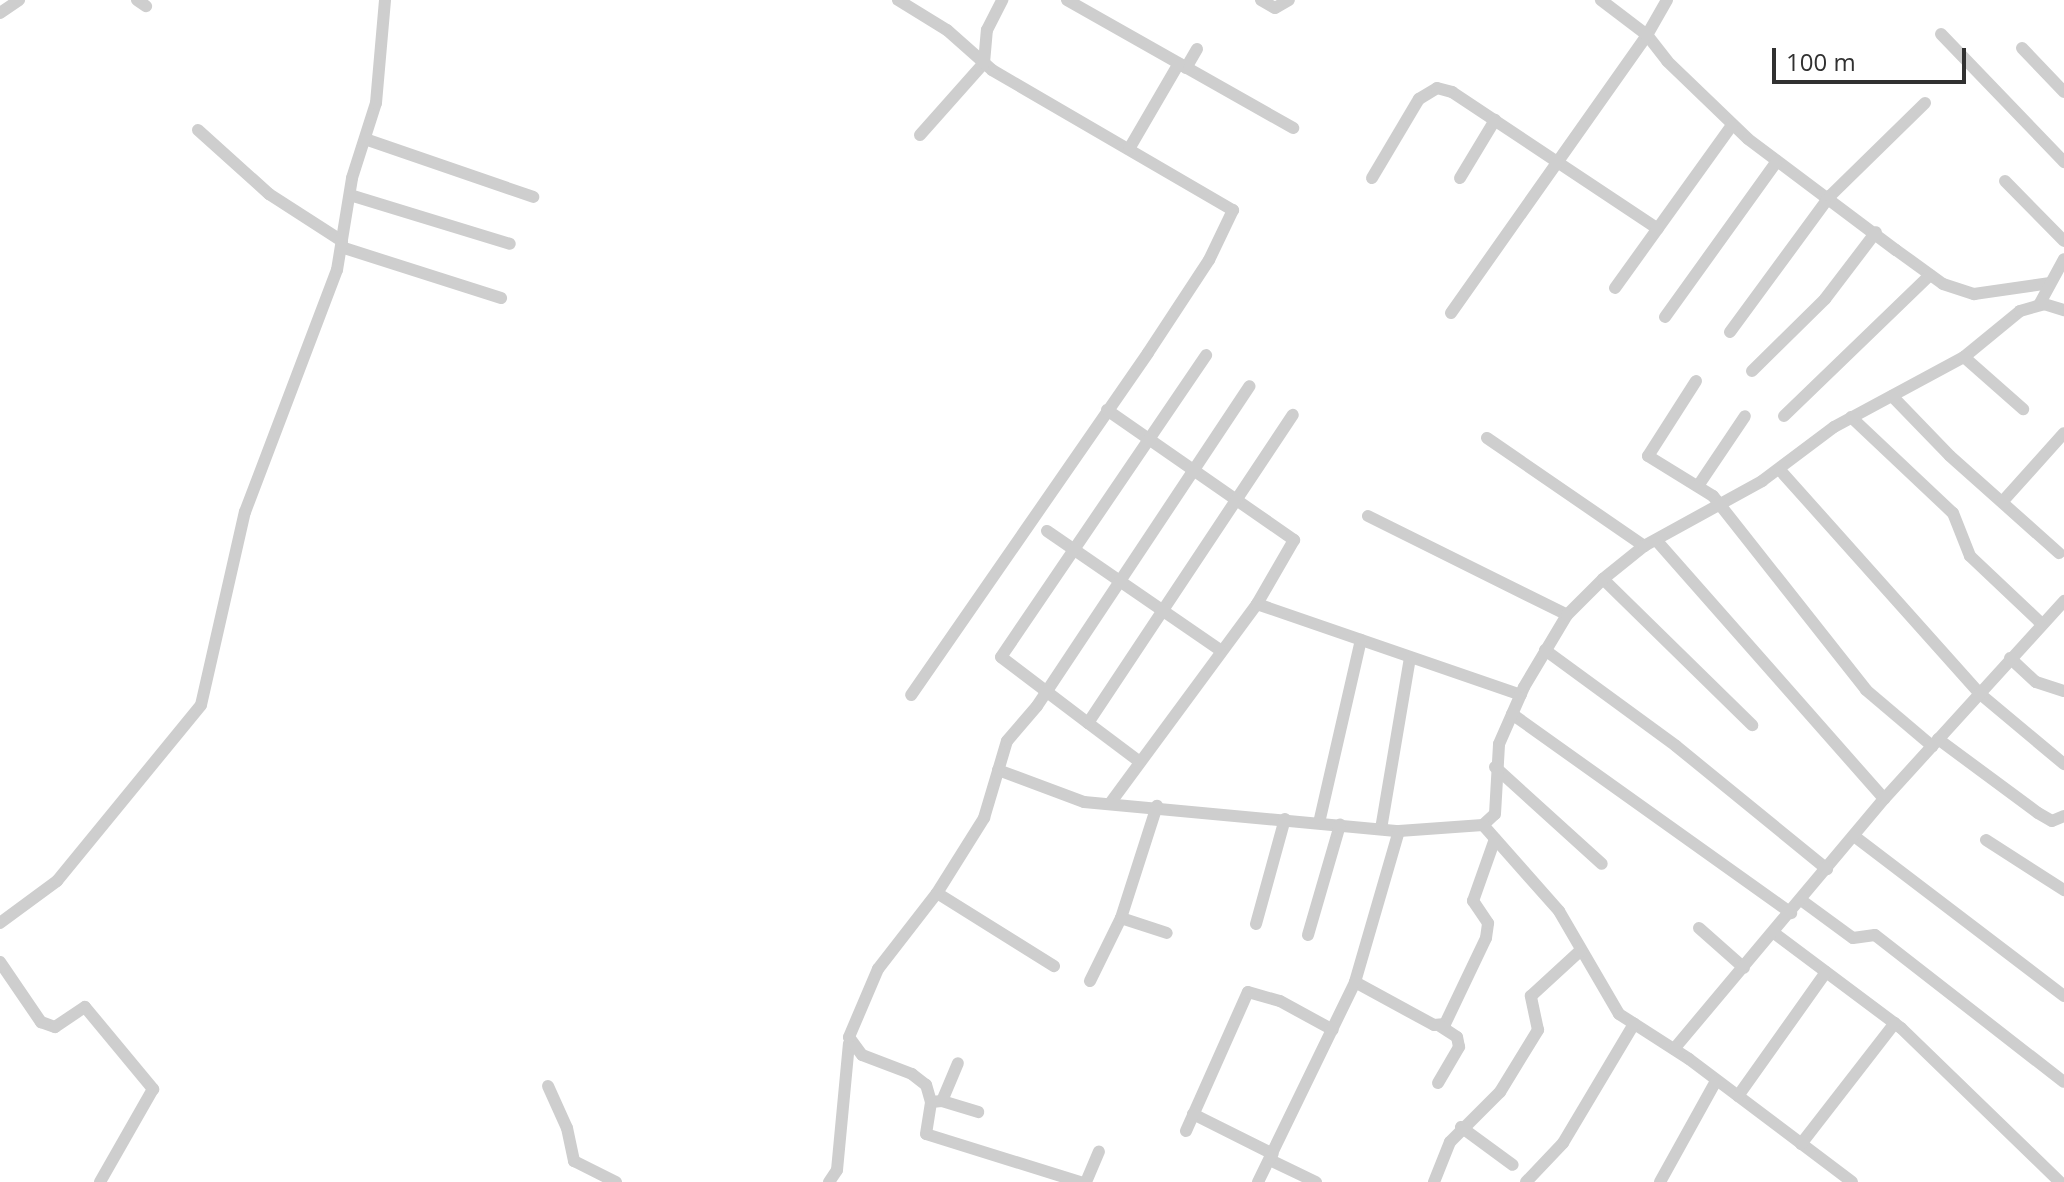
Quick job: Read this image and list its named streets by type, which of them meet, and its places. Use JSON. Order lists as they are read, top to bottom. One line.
{"scale_bar":"100 m"}
